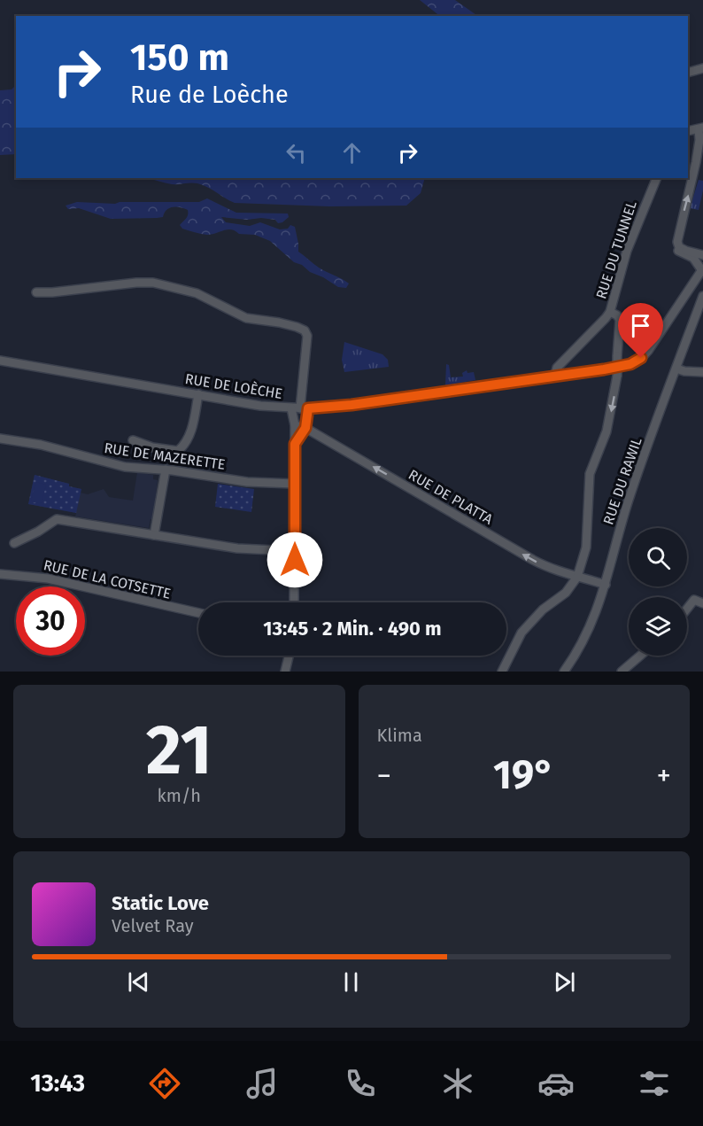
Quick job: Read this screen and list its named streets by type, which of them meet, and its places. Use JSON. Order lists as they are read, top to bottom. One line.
{"streets":{"street":["RUE DU TUNNEL","RUE DE LOÈCHE","RUE DE MAZERETTE","RUE DU RAWIL","RUE DE PLATTA","RUE DE LA COTSETTE"]},"crossings":[["RUE DU TUNNEL","RUE DE LOÈCHE"],["RUE DU RAWIL","RUE DE PLATTA"]],"one_way":["RUE DE PLATTA"],"page":{"turn":["150 m","Rue de Loèche"],"limit":"30","trip":"13:45 · 2 Min. · 490 m","tile":[["21","km/h"],"Klima"],"heat":["−","19°","+"],"song":["Static Love","Velvet Ray"],"tabs":"13:43"}}
